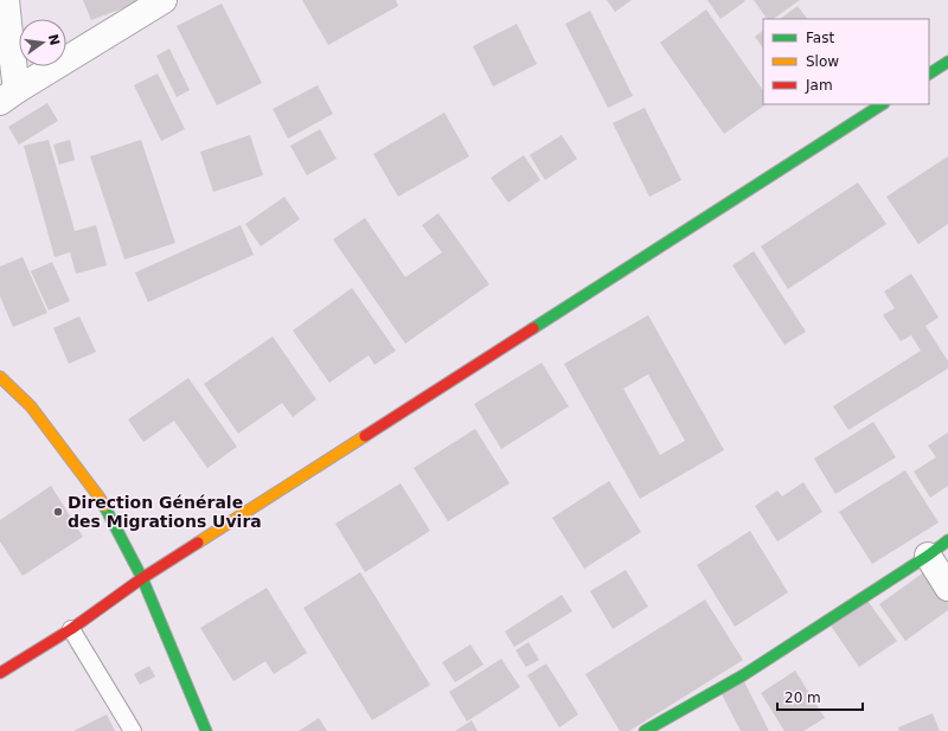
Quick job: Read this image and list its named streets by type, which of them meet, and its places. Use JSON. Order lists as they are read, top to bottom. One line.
{"places":["Direction Générale des Migrations Uvira"],"legend":["Fast","Slow","Jam"],"scale_bar":"20 m","north":"right"}
